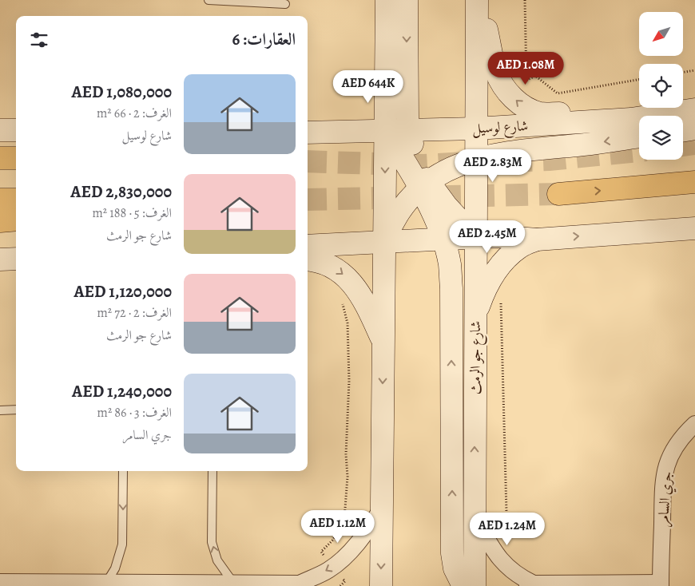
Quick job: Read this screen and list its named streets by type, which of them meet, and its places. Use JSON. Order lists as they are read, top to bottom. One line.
{"streets":{"main road":["شارع لوسيل","شارع جو الرمث"],"street":["جري السامر"]},"crossings":[["شارع لوسيل","شارع جو الرمث"],["شارع جو الرمث","جري السامر"]],"north":"bottom left","page":{"heading":"العقارات: 6","price":["AED 1.08M","AED 644K","AED 2.83M","AED 2.45M","AED 1.12M","AED 1.24M"],"list":[{"name":"AED 1,080,000","note":"الغرف: 2 · 66 m² · شارع لوسيل"},{"name":"AED 2,830,000","note":"الغرف: 5 · 188 m² · شارع جو الرمث"},{"name":"AED 1,120,000","note":"الغرف: 2 · 72 m² · شارع جو الرمث"},{"name":"AED 1,240,000","note":"الغرف: 3 · 86 m² · جري السامر"}]}}
